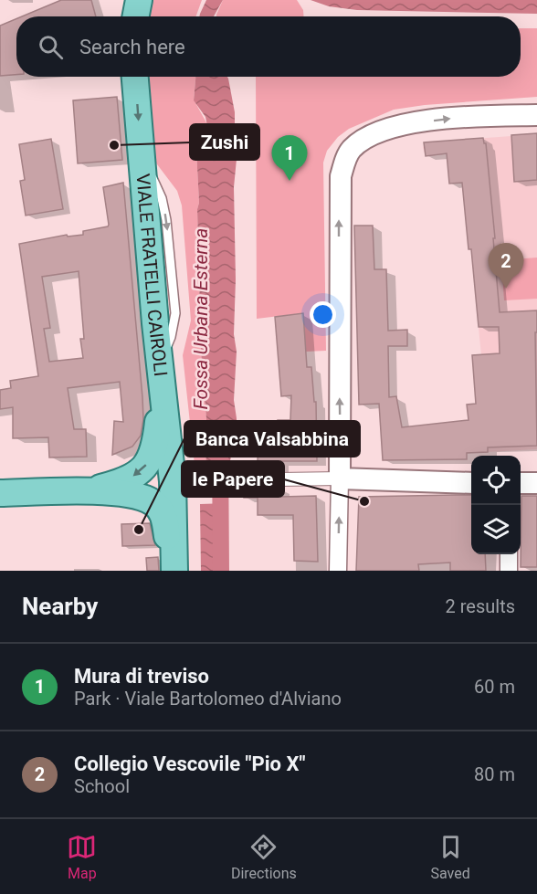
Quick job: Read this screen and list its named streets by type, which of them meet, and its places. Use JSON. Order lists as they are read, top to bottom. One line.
{"streets":{"main road":["VIALE FRATELLI CAIROLI"]},"one_way":["VIALE FRATELLI CAIROLI"],"water":["Fossa Urbana Esterna"],"places":["Zushi","le Papere","Banca Valsabbina"],"page":{"search":"Search here","pins":["1","2"],"heading":["Nearby","2 results"],"list":[{"mark":"1","name":"Mura di treviso","note":"Park · Viale Bartolomeo d'Alviano","value":"60 m"},{"mark":"2","name":"Collegio Vescovile \"Pio X\"","note":"School","value":"80 m"}],"nav":["Map","Directions","Saved"]}}
